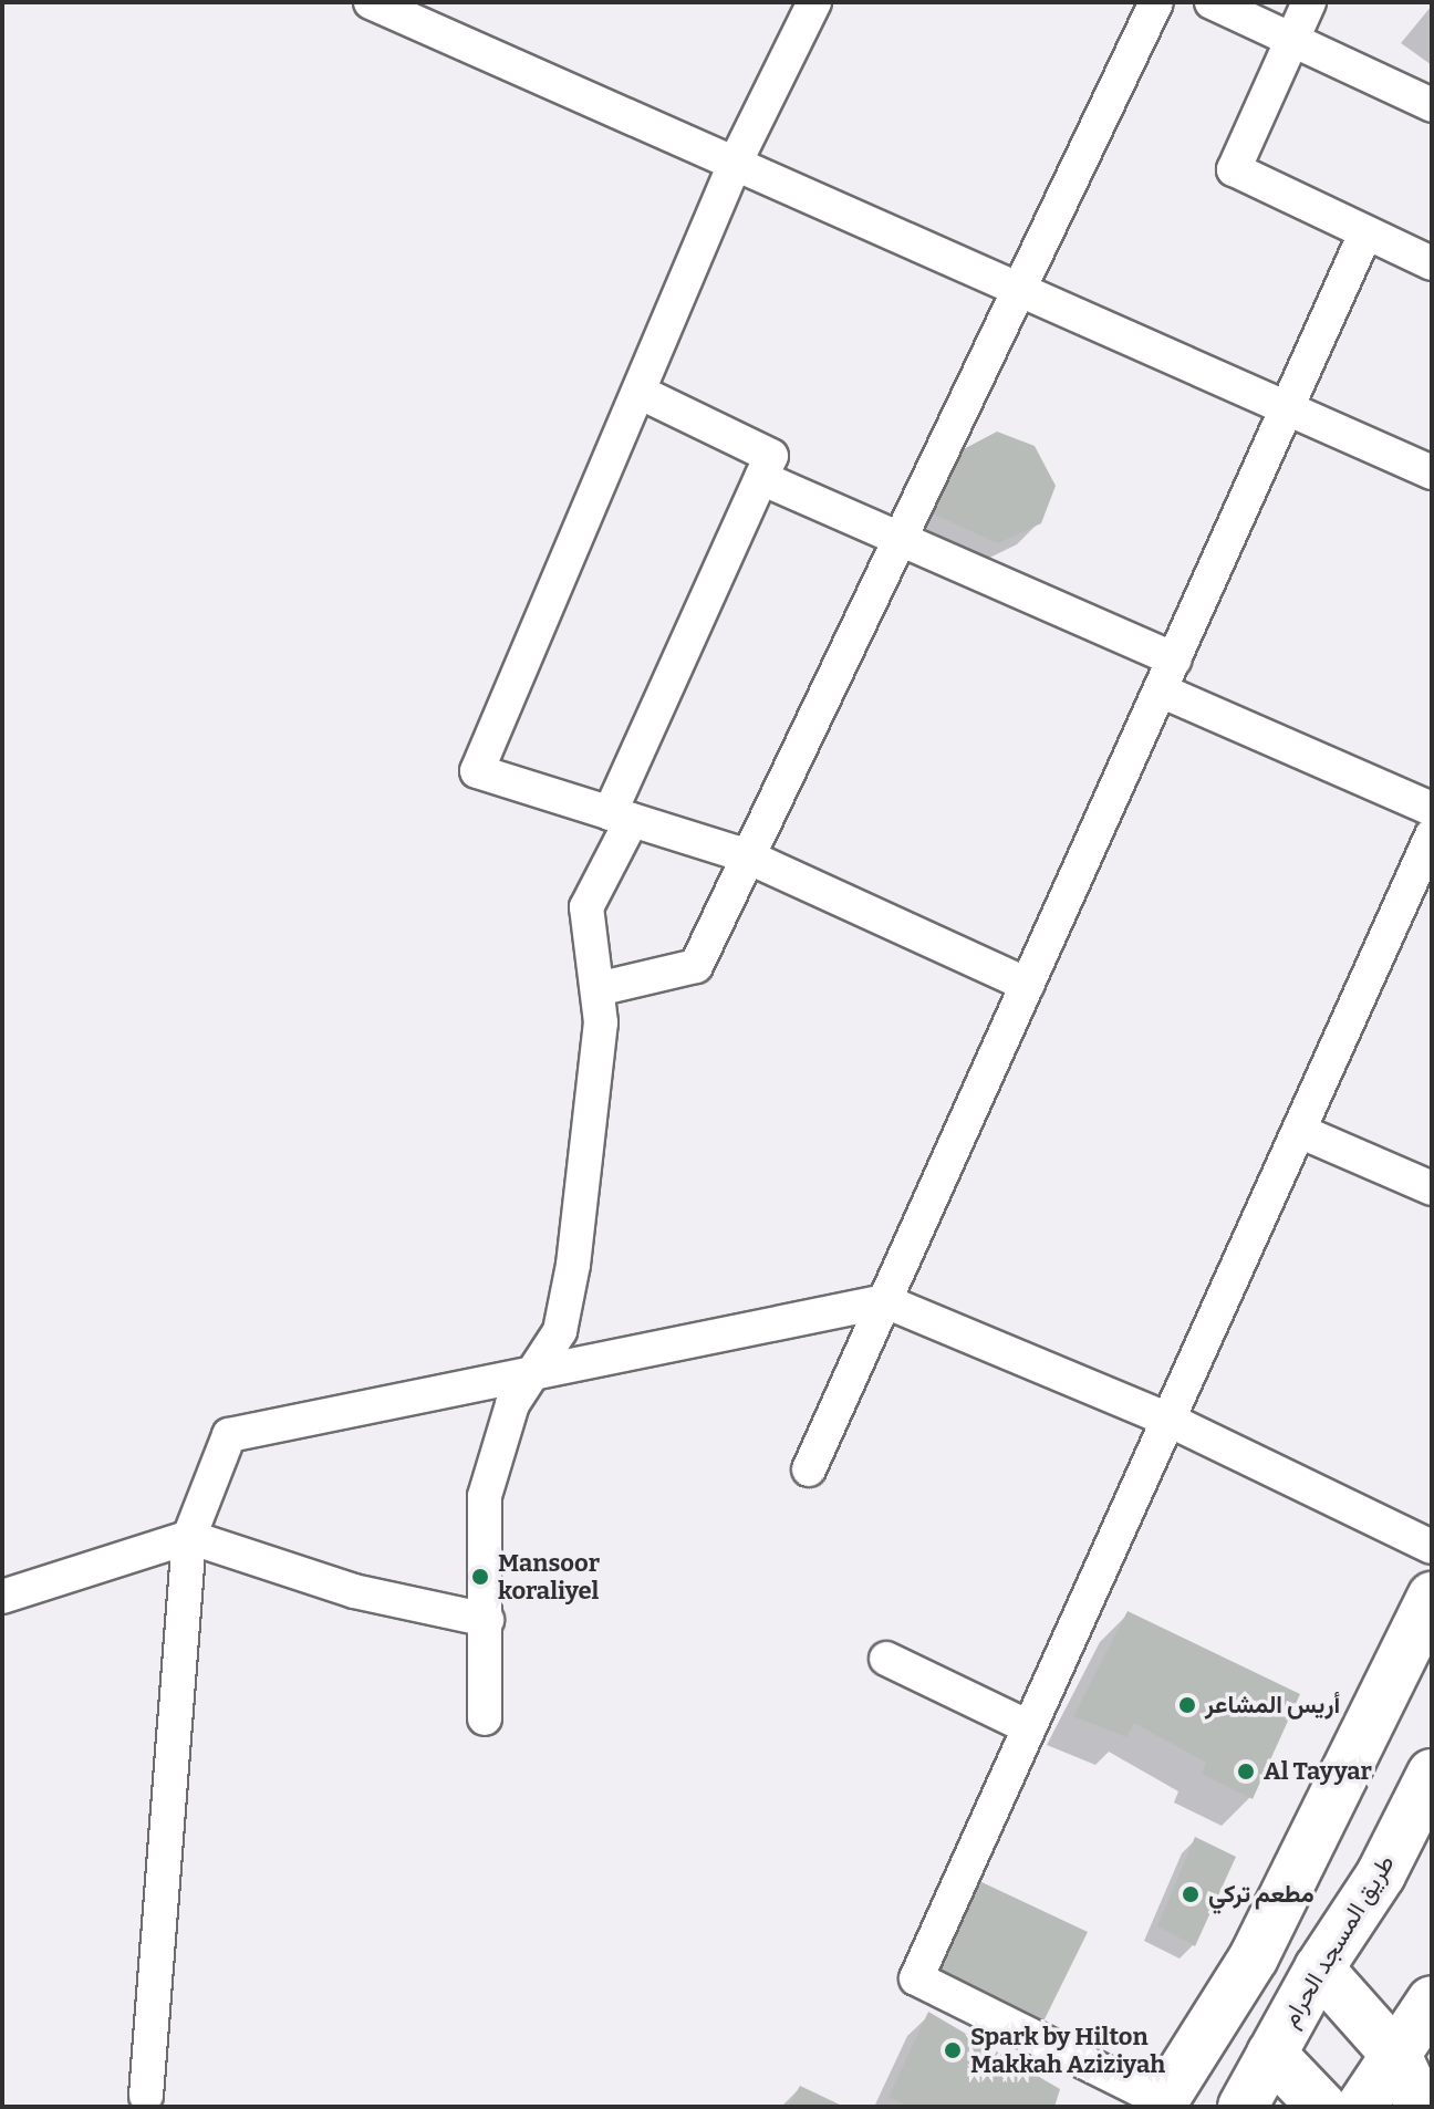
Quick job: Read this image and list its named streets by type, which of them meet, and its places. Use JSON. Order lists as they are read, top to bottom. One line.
{"streets":{"main road":["طريق المسجد الحرام"]},"places":["Mansoor koraliyel","أريس المشاعر","Al Tayyar","مطعم تركي","Spark by Hilton Makkah Aziziyah"]}
